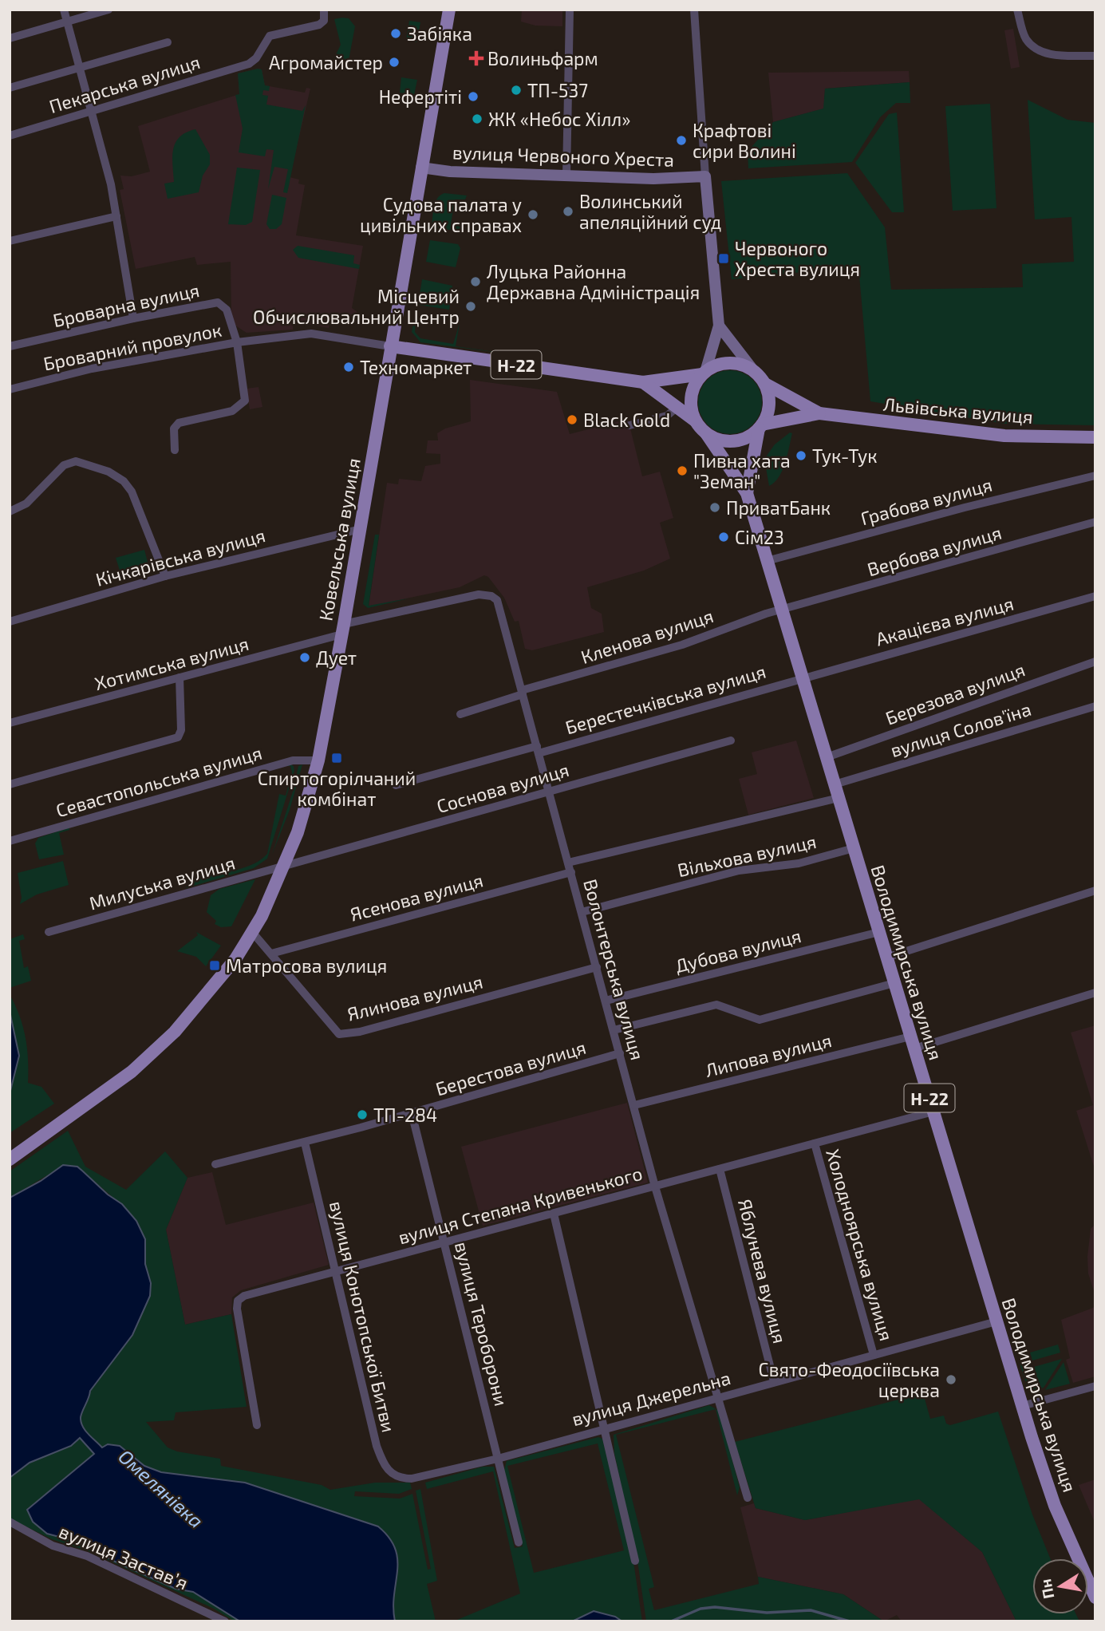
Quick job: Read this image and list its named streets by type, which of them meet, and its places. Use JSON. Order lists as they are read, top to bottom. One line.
{"streets":{"main road":["вулиця Червоного Хреста","Н-22","Львівська вулиця","Ковельська вулиця","Володимирська вулиця"],"street":["Пекарська вулиця","Броварна вулиця","Броварний провулок","Грабова вулиця","Вербова вулиця","Кічкарівська вулиця","Акацієва вулиця","Кленова вулиця","Хотимська вулиця","Березова вулиця","Берестечківська вулиця","вулиця Солов'їна","Севастопольська вулиця","Соснова вулиця","Вільхова вулиця","Милуська вулиця","Ясенова вулиця","Дубова вулиця","Волонтерська вулиця","Ялинова вулиця","Липова вулиця","Берестова вулиця","вулиця Степана Кривенького","Холодноярська вулиця","Яблунева вулиця","вулиця Конотопської Битви","вулиця Тероборони","вулиця Джерельна","вулиця Заставʼя"]},"crossings":[["вулиця Червоного Хреста","Ковельська вулиця"],["Броварна вулиця","Броварний провулок"],["Н-22","Львівська вулиця"],["Н-22","Ковельська вулиця"],["Н-22","Володимирська вулиця"],["Львівська вулиця","Володимирська вулиця"],["Грабова вулиця","Володимирська вулиця"],["Ковельська вулиця","Кічкарівська вулиця"],["Ковельська вулиця","Хотимська вулиця"],["Ковельська вулиця","Севастопольська вулиця"],["Ковельська вулиця","Соснова вулиця"],["Ковельська вулиця","Милуська вулиця"],["Ковельська вулиця","Волонтерська вулиця"],["Ковельська вулиця","Ялинова вулиця"],["Вербова вулиця","Кленова вулиця"],["Вербова вулиця","Володимирська вулиця"],["Акацієва вулиця","Берестечківська вулиця"],["Акацієва вулиця","Володимирська вулиця"],["Кленова вулиця","Володимирська вулиця"],["Кленова вулиця","Волонтерська вулиця"],["Хотимська вулиця","Волонтерська вулиця"],["Березова вулиця","Володимирська вулиця"],["Берестечківська вулиця","Володимирська вулиця"],["Берестечківська вулиця","Волонтерська вулиця"],["вулиця Солов'їна","Володимирська вулиця"],["Соснова вулиця","Милуська вулиця"],["Соснова вулиця","Волонтерська вулиця"],["Вільхова вулиця","Володимирська вулиця"],["Вільхова вулиця","Волонтерська вулиця"],["Ясенова вулиця","Волонтерська вулиця"],["Ясенова вулиця","Ялинова вулиця"],["Дубова вулиця","Володимирська вулиця"],["Дубова вулиця","Волонтерська вулиця"],["Володимирська вулиця","Липова вулиця"],["Володимирська вулиця","вулиця Степана Кривенького"],["Володимирська вулиця","вулиця Джерельна"],["Волонтерська вулиця","Ялинова вулиця"],["Волонтерська вулиця","Липова вулиця"],["Волонтерська вулиця","Берестова вулиця"],["Волонтерська вулиця","вулиця Степана Кривенького"],["Волонтерська вулиця","вулиця Джерельна"],["Берестова вулиця","вулиця Конотопської Битви"],["Берестова вулиця","вулиця Тероборони"],["вулиця Степана Кривенького","Холодноярська вулиця"],["вулиця Степана Кривенького","Яблунева вулиця"],["вулиця Степана Кривенького","вулиця Конотопської Битви"],["вулиця Степана Кривенького","вулиця Тероборони"],["Холодноярська вулиця","вулиця Джерельна"],["Яблунева вулиця","вулиця Джерельна"],["вулиця Конотопської Битви","вулиця Джерельна"],["вулиця Тероборони","вулиця Джерельна"]],"water":["Омелянівка"],"places":{"other":["Забіяка","Агромайстер","ТП-537","Нефертіті","ЖК «Небос Хілл»","Крафтові сири Волині","Волинський апеляційний суд","Судова палата у цивільних справах","Луцька Районна Державна Адміністрація","Місцевий Обчислювальний Центр","Техномаркет","Black Gold","Тук-Тук","Пивна хата \"Земан\"","ПриватБанк","Сім23","Дует","ТП-284","Свято-Феодосіївська церква"],"health":["Волиньфарм"],"transit":["Червоного Хреста вулиця","Спиртогорілчаний комбінат","Матросова вулиця"]},"north":"left"}
